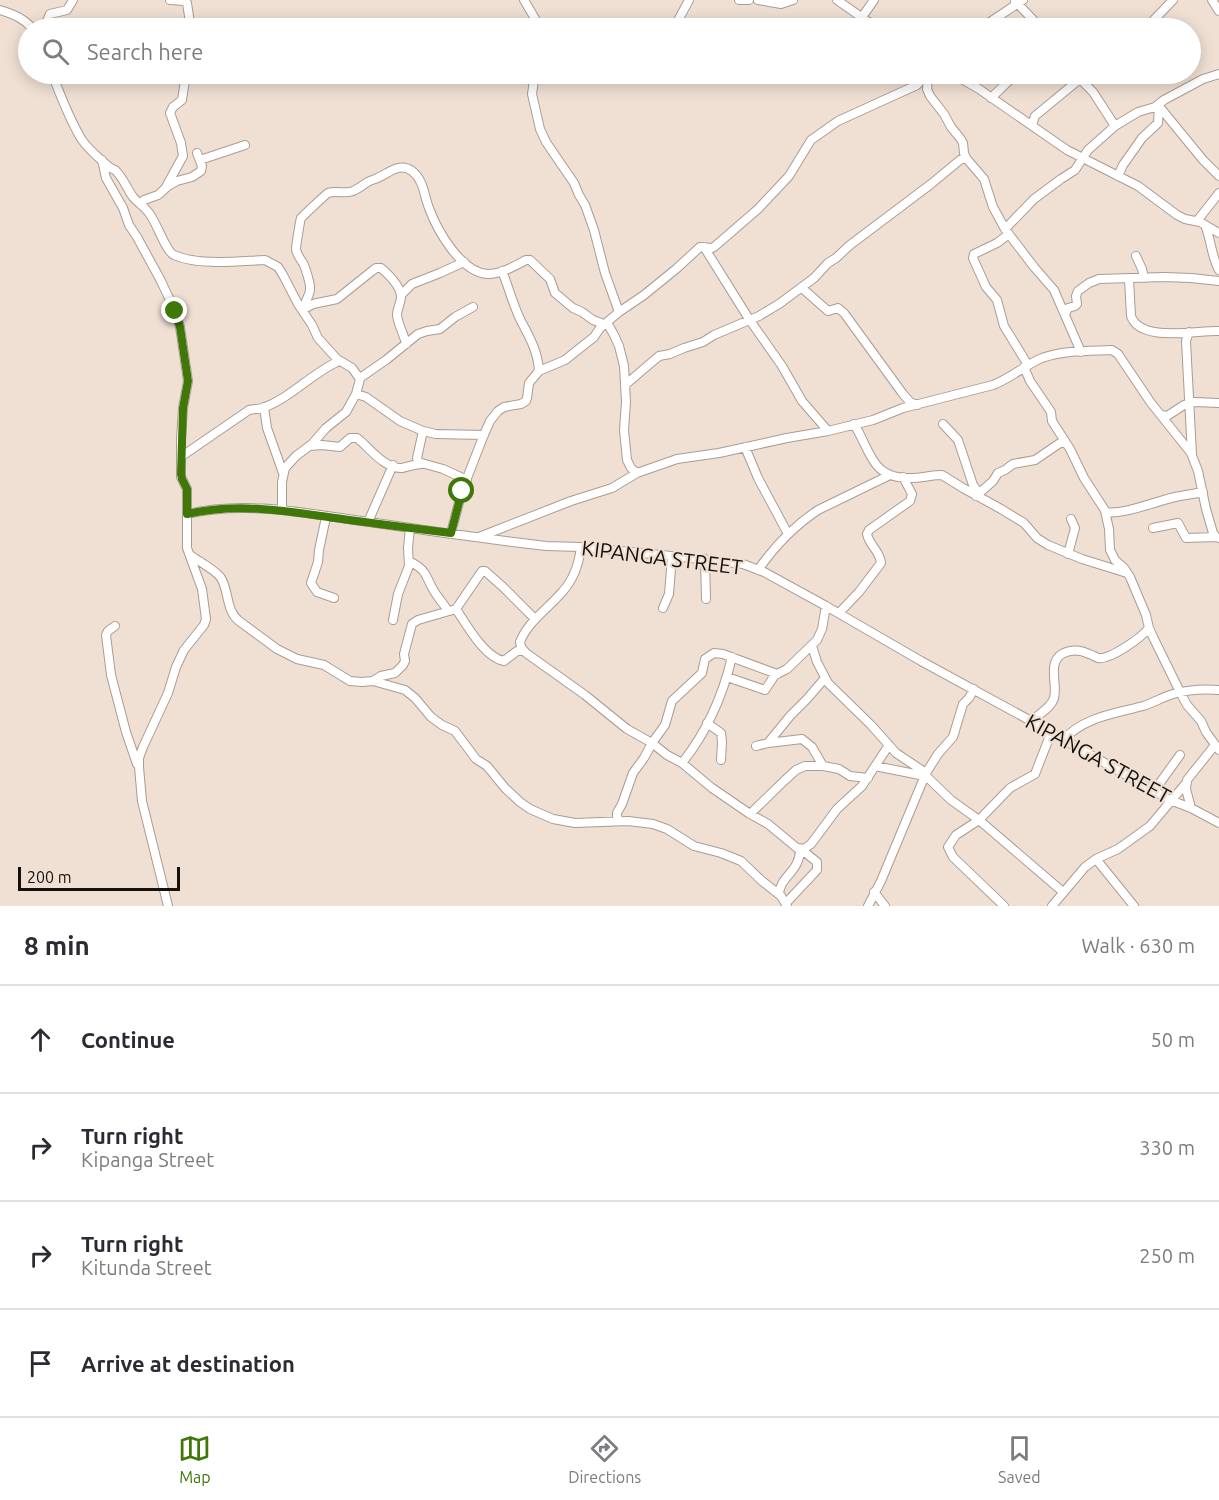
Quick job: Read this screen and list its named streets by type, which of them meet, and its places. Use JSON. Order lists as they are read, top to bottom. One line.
{"streets":{"street":["KIPANGA STREET"]},"scale_bar":"200 m","page":{"search":"Search here","scale":"200 m","heading":["8 min","Walk · 630 m"],"list":[["Continue","50 m"],["Turn right","Kipanga Street","330 m"],["Turn right","Kitunda Street","250 m"],"Arrive at destination"],"nav":["Map","Directions","Saved"]}}
